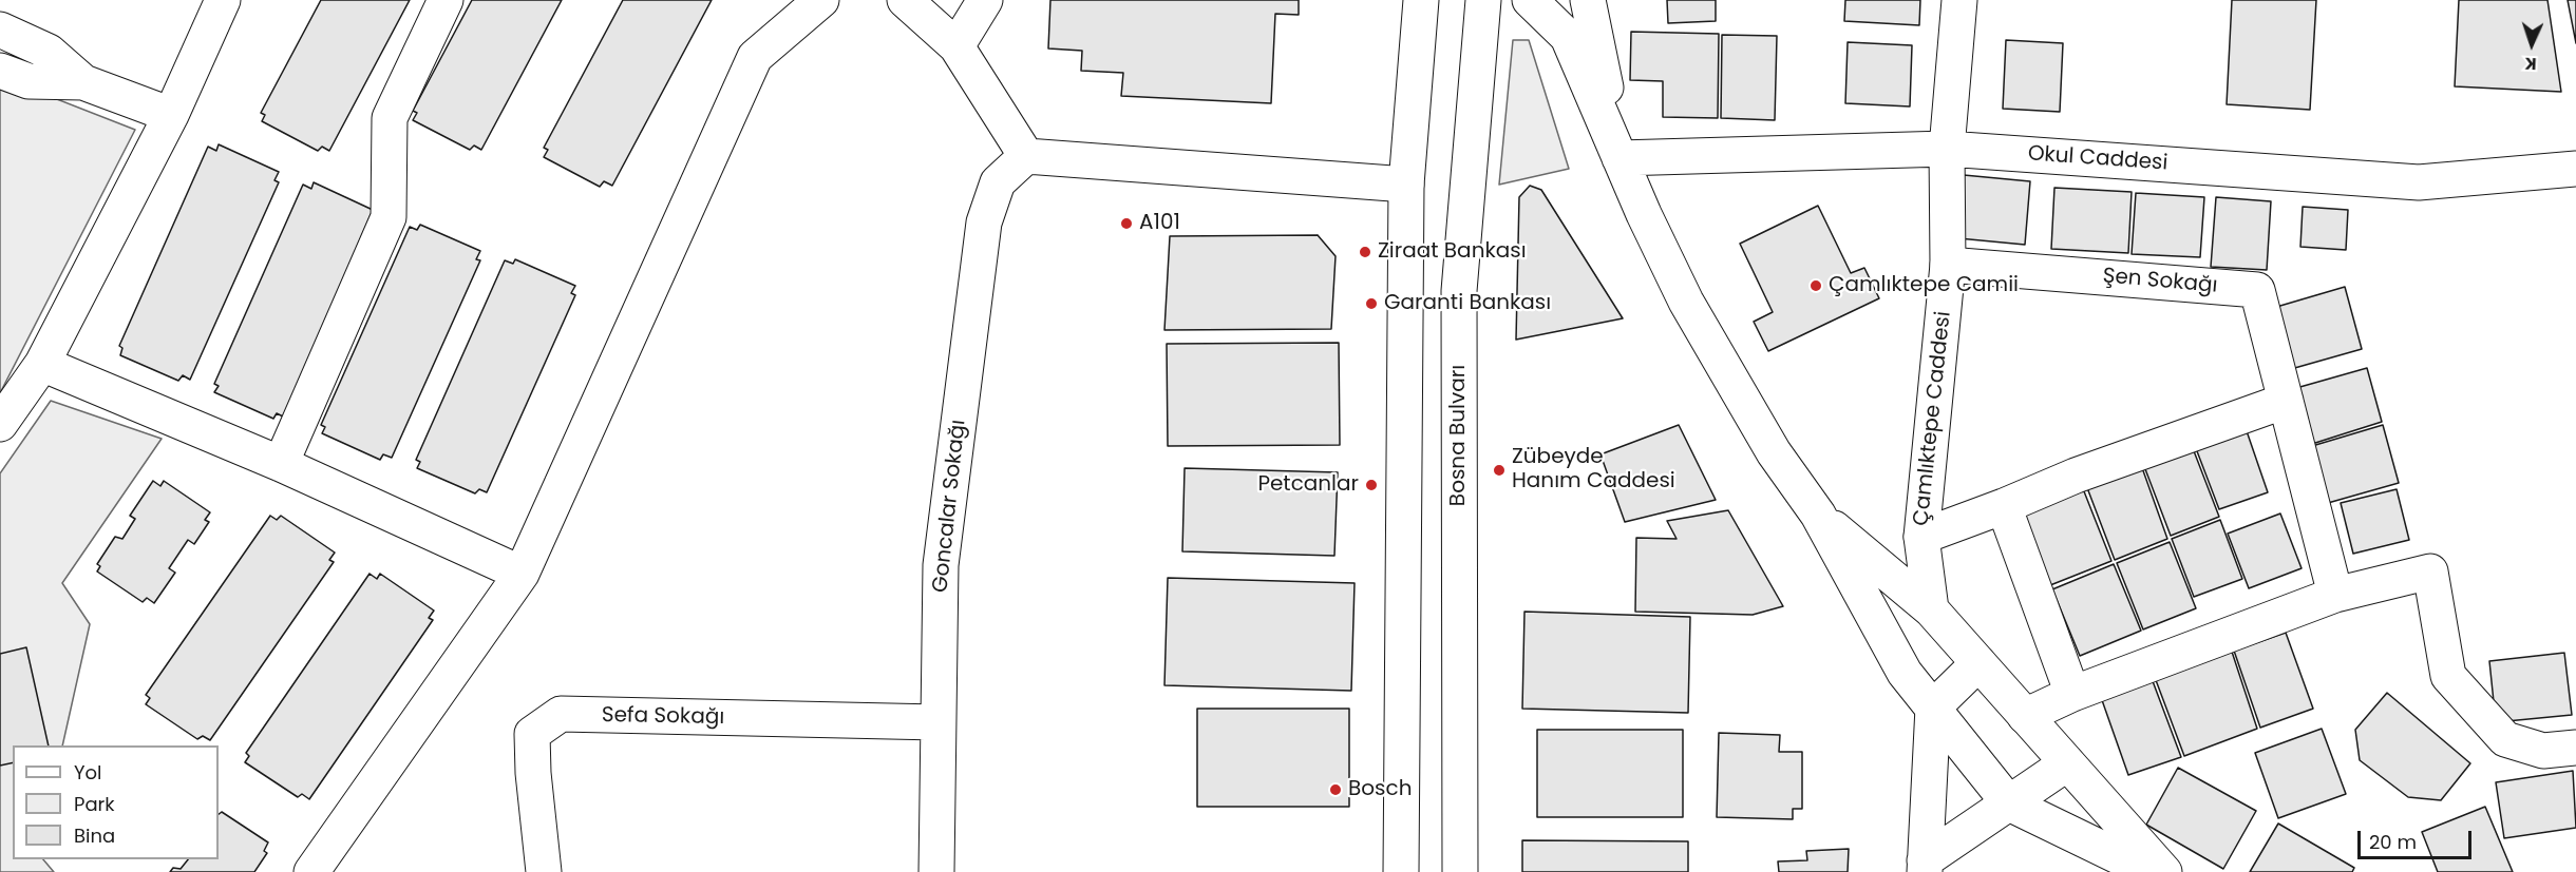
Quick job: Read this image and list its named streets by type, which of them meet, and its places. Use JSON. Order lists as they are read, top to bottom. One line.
{"streets":{"street":["Okul Caddesi","Şen Sokağı","Çamlıktepe Caddesi","Bosna Bulvarı","Goncalar Sokağı","Sefa Sokağı"]},"crossings":[["Okul Caddesi","Çamlıktepe Caddesi"],["Şen Sokağı","Çamlıktepe Caddesi"],["Goncalar Sokağı","Sefa Sokağı"]],"places":["A101","Ziraat Bankası","Çamlıktepe Camii","Garanti Bankası","Zübeyde Hanım Caddesi","Petcanlar","Bosch"],"legend":["Yol","Park","Bina"],"scale_bar":"20 m","north":"bottom"}
